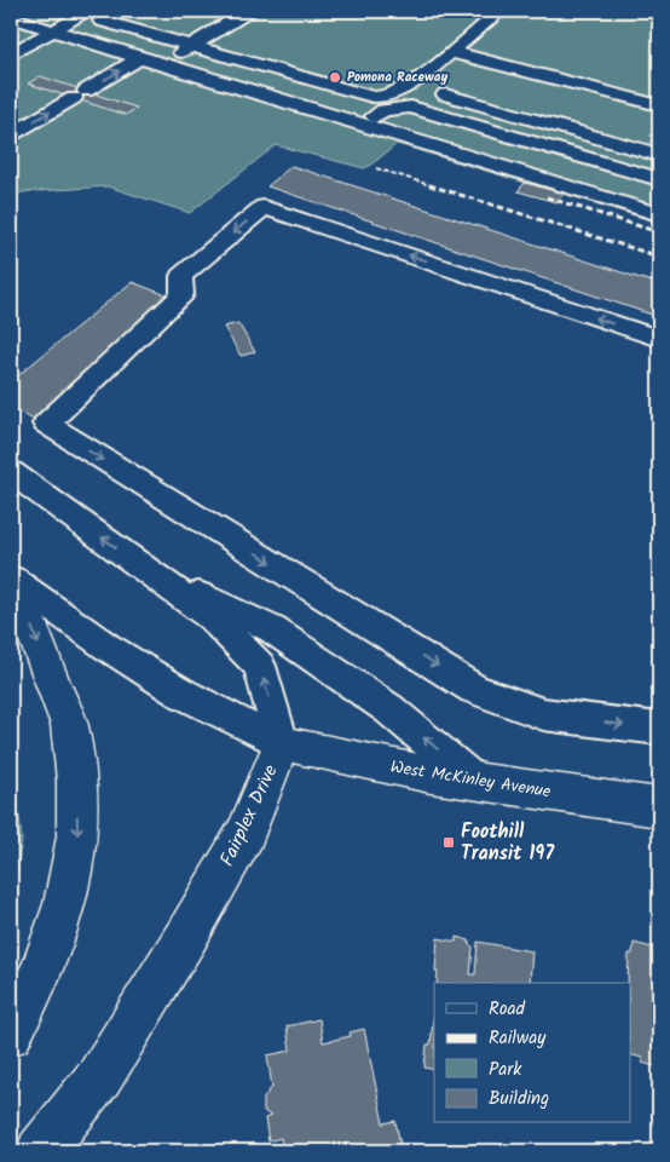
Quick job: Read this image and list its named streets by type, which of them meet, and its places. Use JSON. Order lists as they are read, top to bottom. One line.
{"streets":{"main road":["West McKinley Avenue","Fairplex Drive"]},"crossings":[["West McKinley Avenue","Fairplex Drive"]],"places":{"other":["Pomona Raceway"],"transit":["Foothill Transit 197"]},"legend":["Road","Railway","Park","Building"]}
